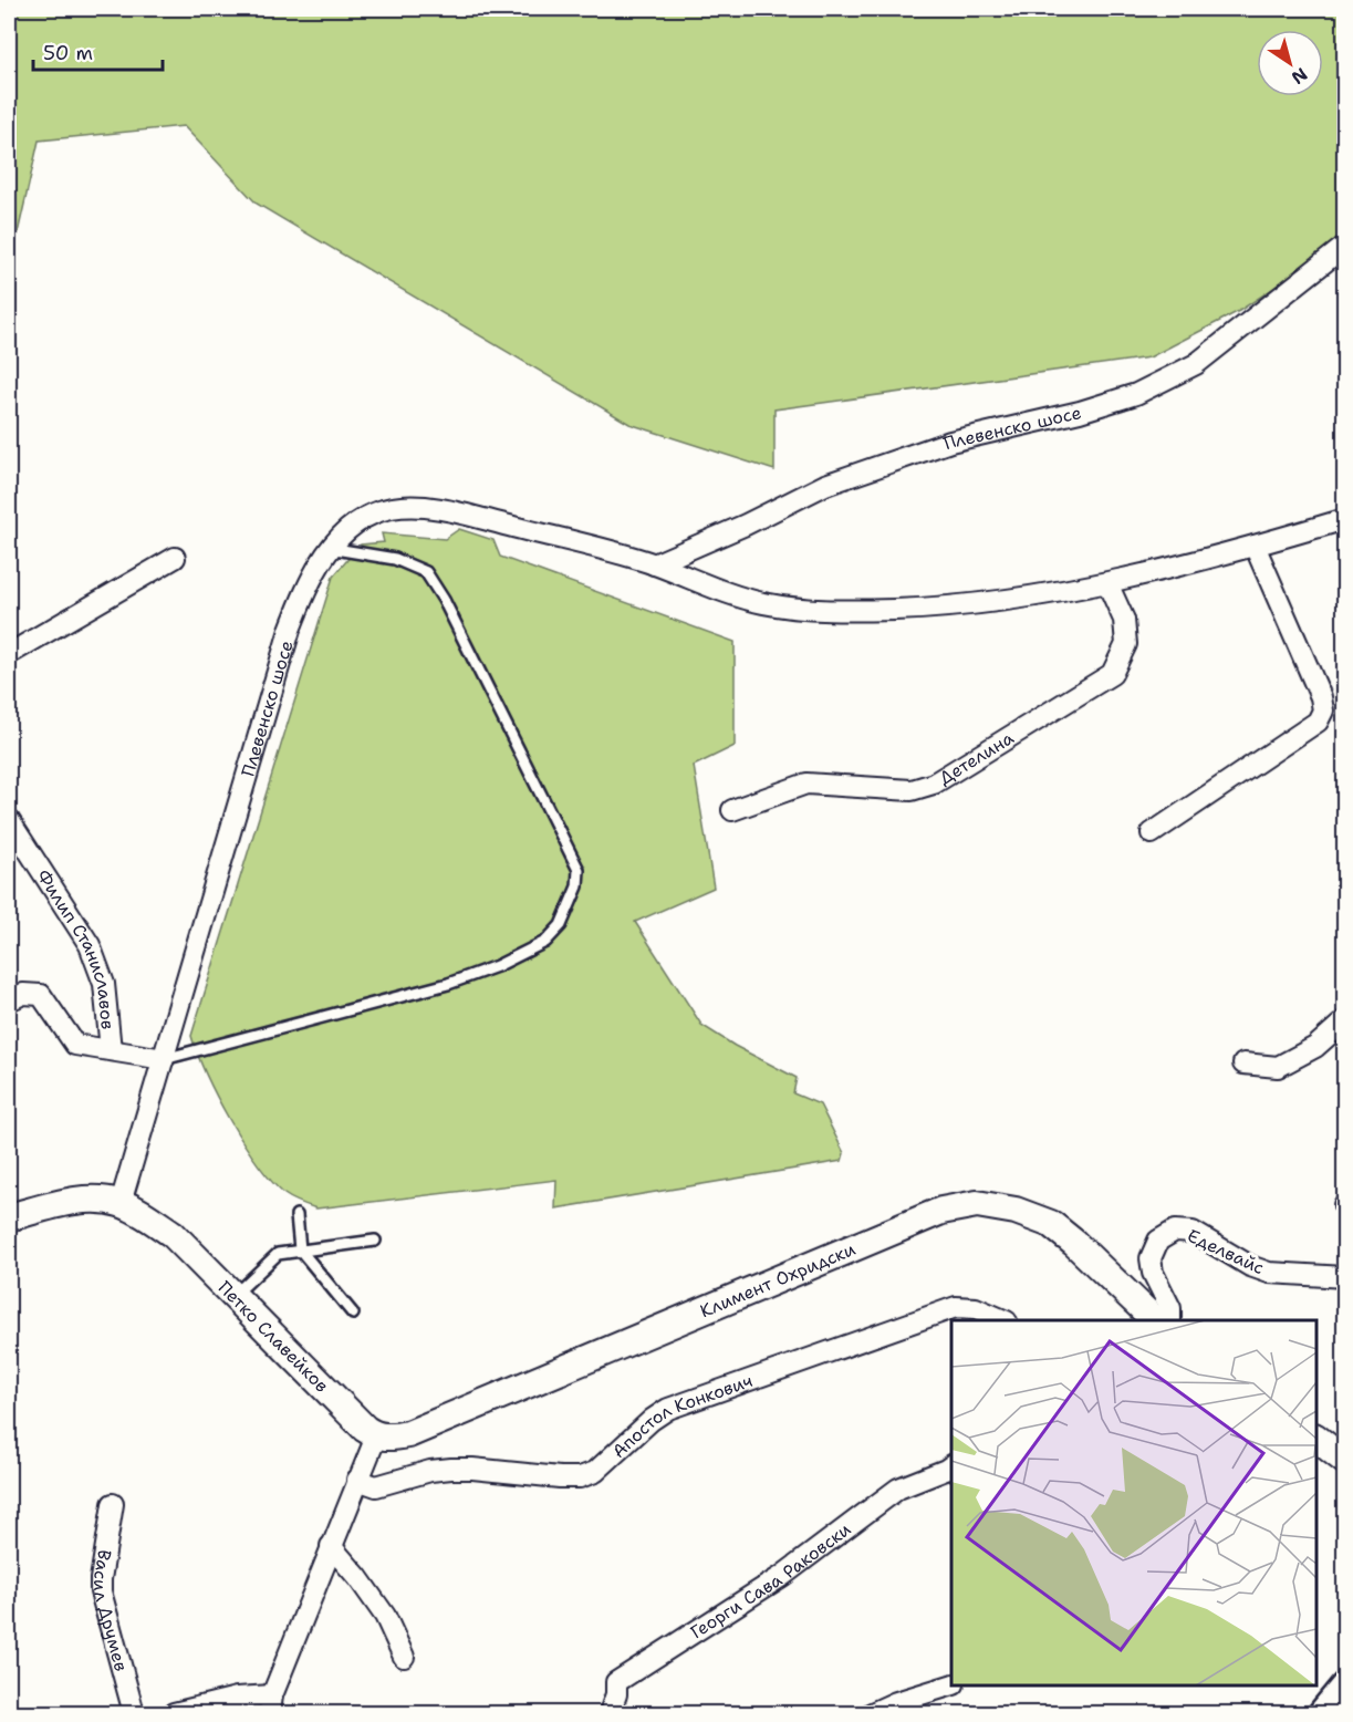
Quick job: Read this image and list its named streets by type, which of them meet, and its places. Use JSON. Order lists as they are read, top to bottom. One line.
{"streets":{"street":["Плевенско шосе","Детелина","Филип Станиславов","Еделвайс","Климент Охридски","Петко Славейков","Апостол Конкович","Георги Сава Раковски","Васил Друмев"]},"crossings":[["Плевенско шосе","Детелина"],["Плевенско шосе","Филип Станиславов"],["Плевенско шосе","Петко Славейков"],["Климент Охридски","Петко Славейков"]],"scale_bar":"50 m","north":"bottom right"}
